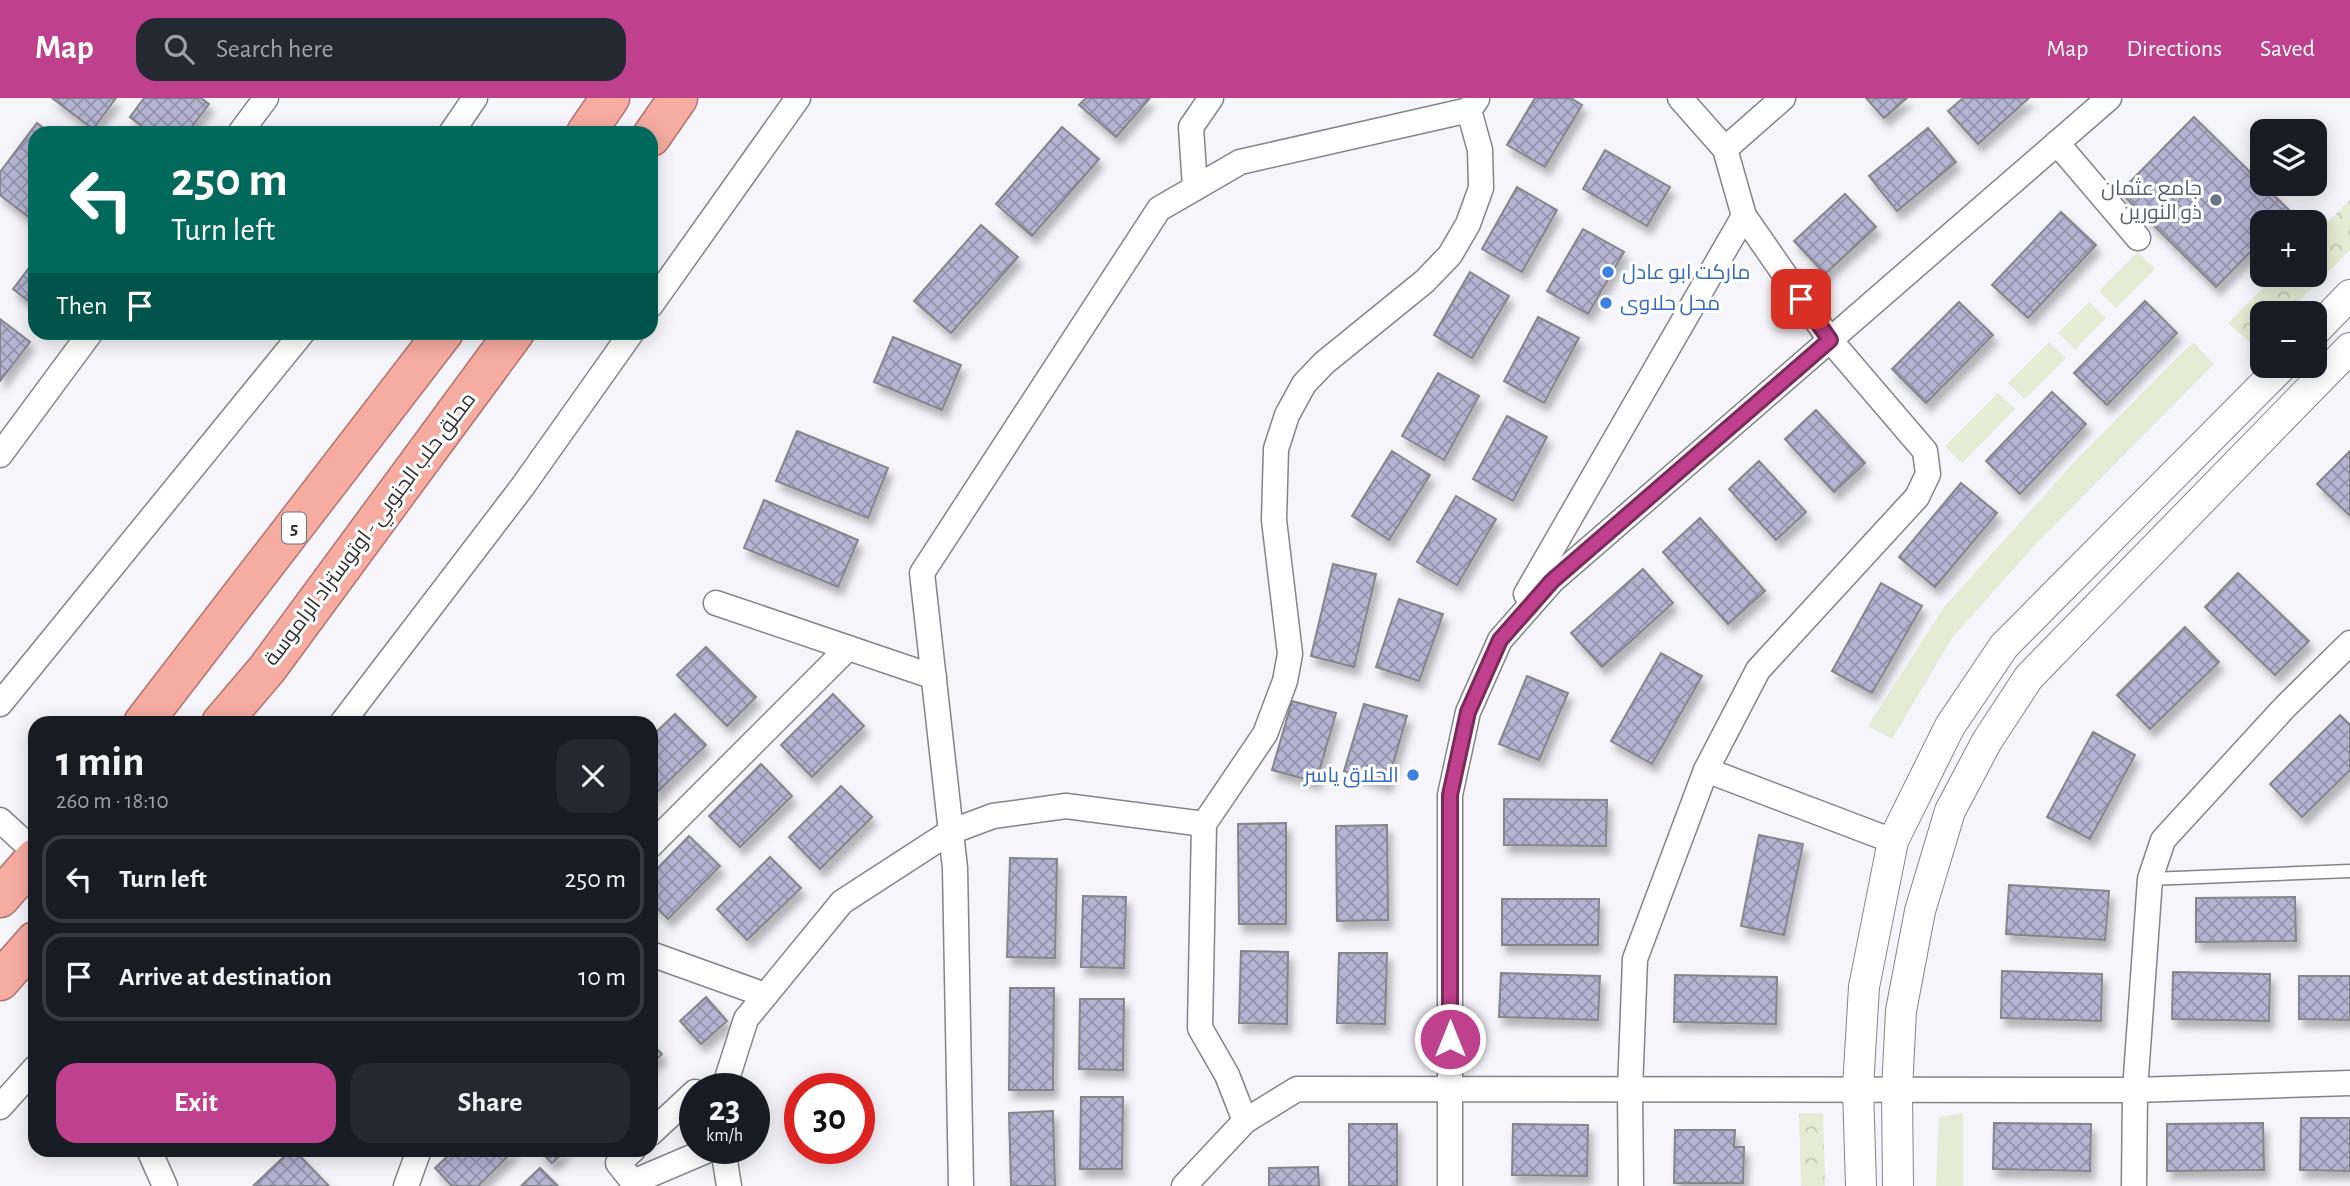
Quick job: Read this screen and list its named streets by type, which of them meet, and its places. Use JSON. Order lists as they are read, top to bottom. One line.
{"streets":{"highway":["5","محلق حلب الجنوبي - اوتوستراد الراموسة"]},"places":["جامع عثمان ذو النورين","ماركت ابو عادل","محل حلاوى","الحلاق ياسر"],"page":{"header":"Map","search":"Search here","nav":["Map","Directions","Saved"],"map_buttons":["+","−"],"turn":["250 m","Turn left"],"then":"Then","heading":["1 min","260 m · 18:10"],"list":[{"name":"Turn left","value":"250 m"},{"name":"Arrive at destination","value":"10 m"}],"buttons":["Exit","Share"],"speed":"23 km/h","limit":"30"}}
